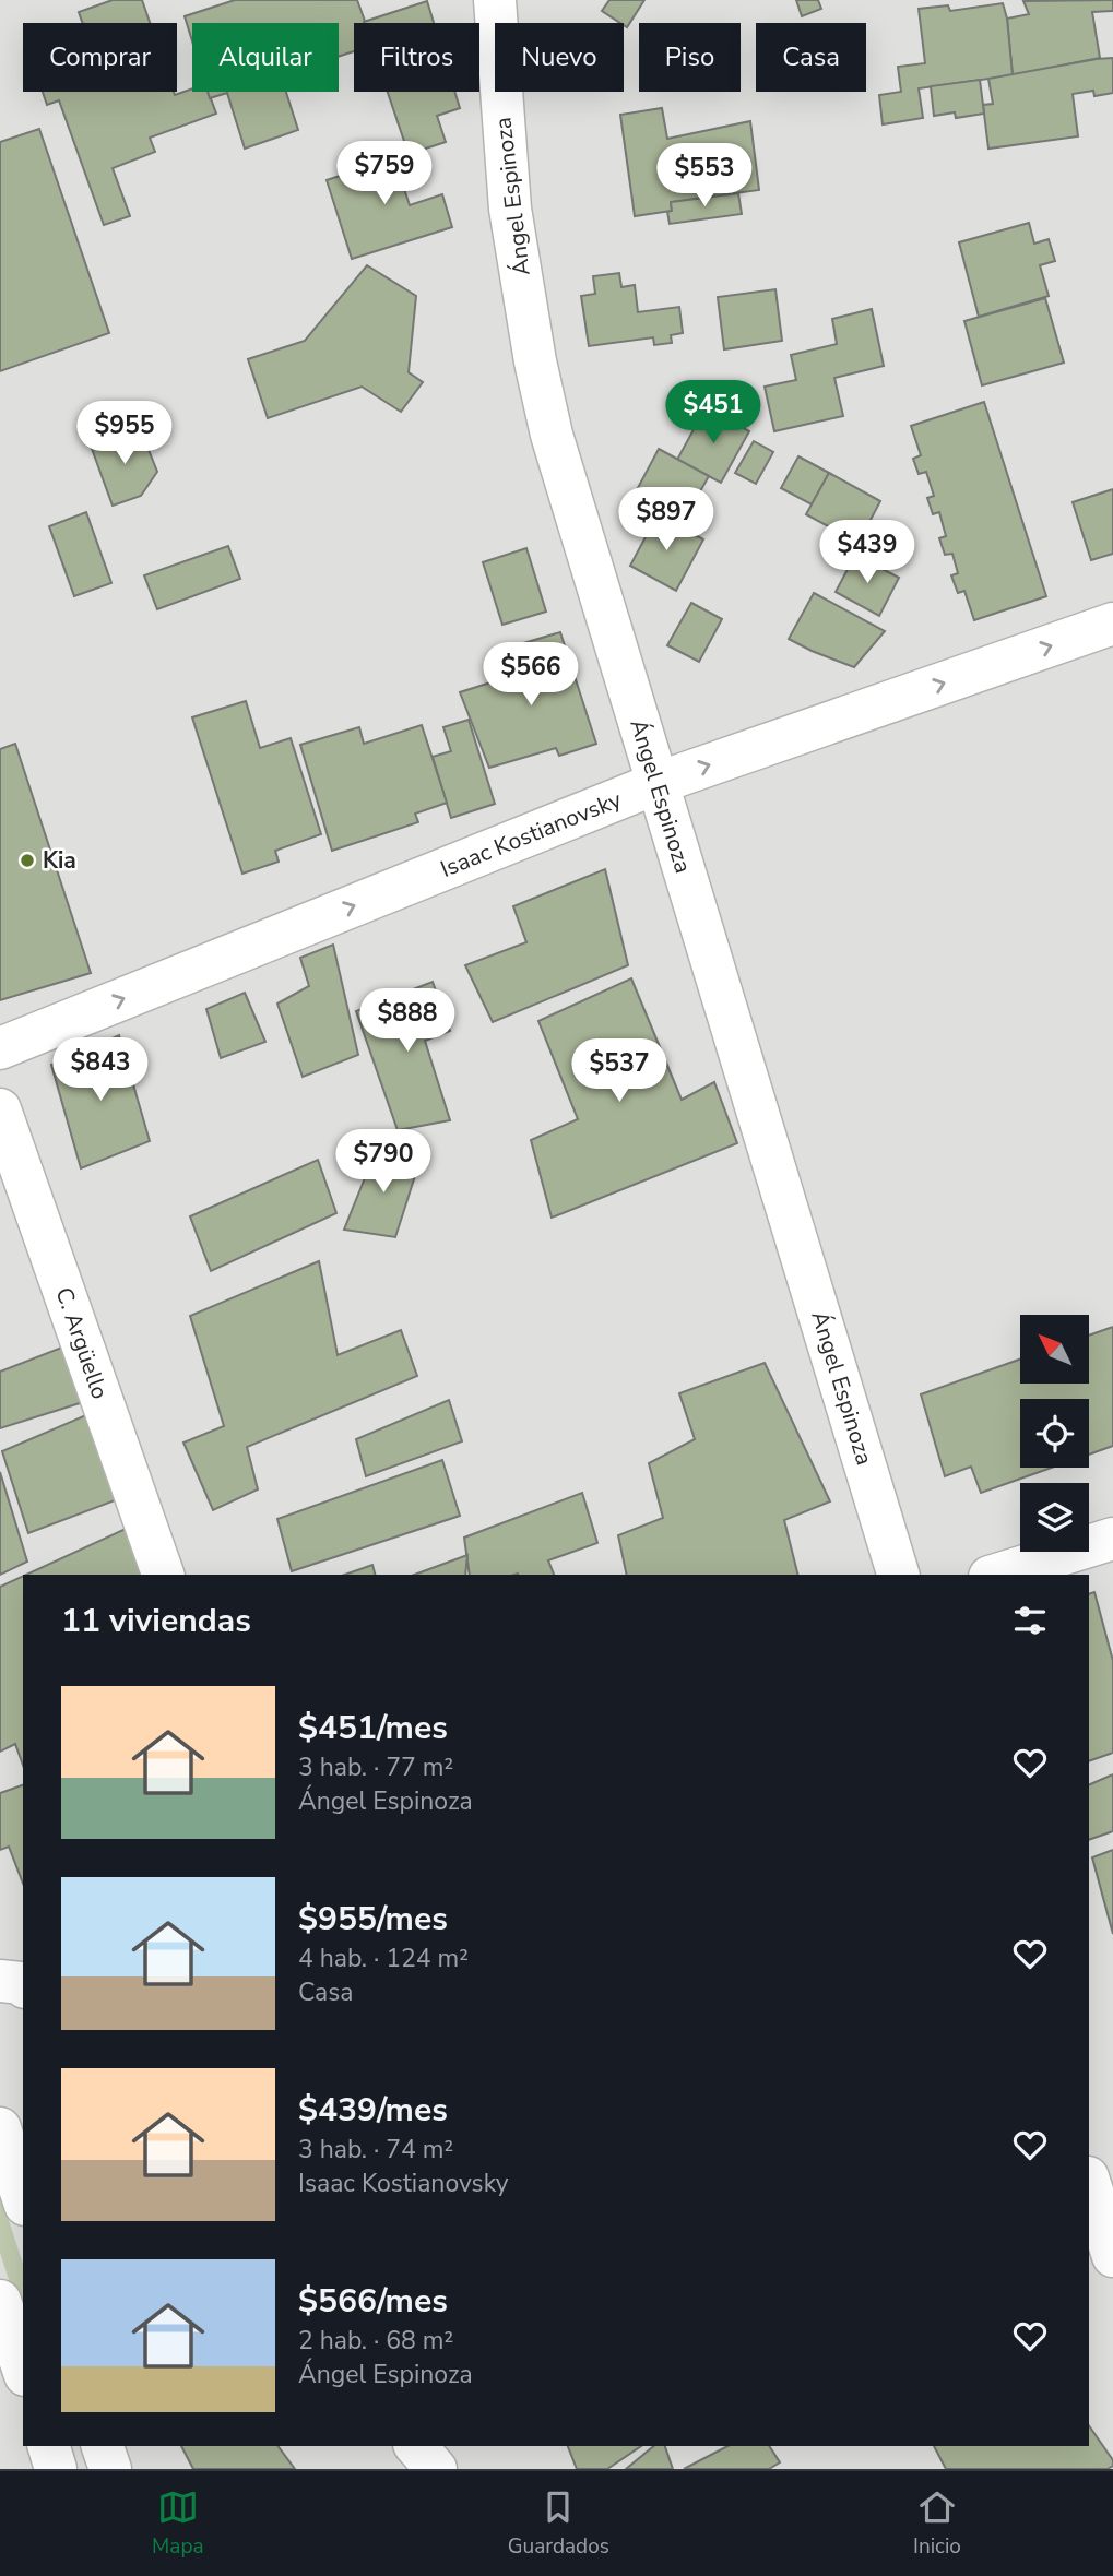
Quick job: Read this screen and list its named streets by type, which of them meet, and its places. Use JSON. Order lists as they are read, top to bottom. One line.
{"streets":{"main road":["Ángel Espinoza","Isaac Kostianovsky","C. Argüello"]},"crossings":[["Ángel Espinoza","Isaac Kostianovsky"]],"one_way":["Isaac Kostianovsky"],"places":["Kia"],"north":"top left","page":{"chip":["Comprar","Alquilar","Filtros","Nuevo","Piso","Casa"],"price":["$759","$553","$451","$955","$897","$439","$566","$888","$843","$537","$790"],"heading":"11 viviendas","list":[{"name":"$451/mes","note":"3 hab. · 77 m² · Ángel Espinoza"},{"name":"$955/mes","note":"4 hab. · 124 m² · Casa"},{"name":"$439/mes","note":"3 hab. · 74 m² · Isaac Kostianovsky"},{"name":"$566/mes","note":"2 hab. · 68 m² · Ángel Espinoza"}],"tabs":["Mapa","Guardados","Inicio"]}}
